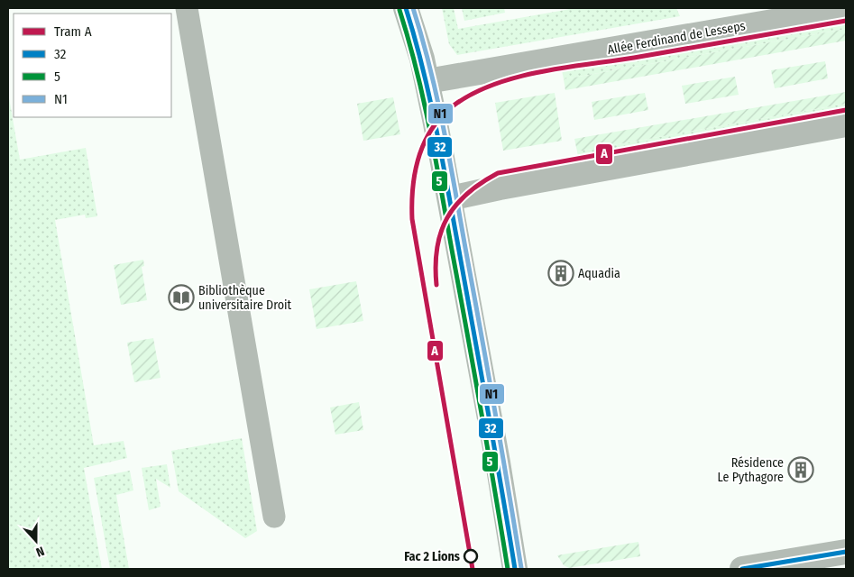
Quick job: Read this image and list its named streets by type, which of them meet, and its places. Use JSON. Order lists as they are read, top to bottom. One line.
{"streets":{"street":["Allée Ferdinand de Lesseps"]},"places":{"building":["Aquadia","Résidence Le Pythagore"],"library":["Bibliothèque universitaire Droit"],"other":["Fac 2 Lions"]},"lines":["transit line 32","transit line N1","transit line 5","tram line A"],"legend":["Tram A","32","5","N1"],"north":"bottom"}
